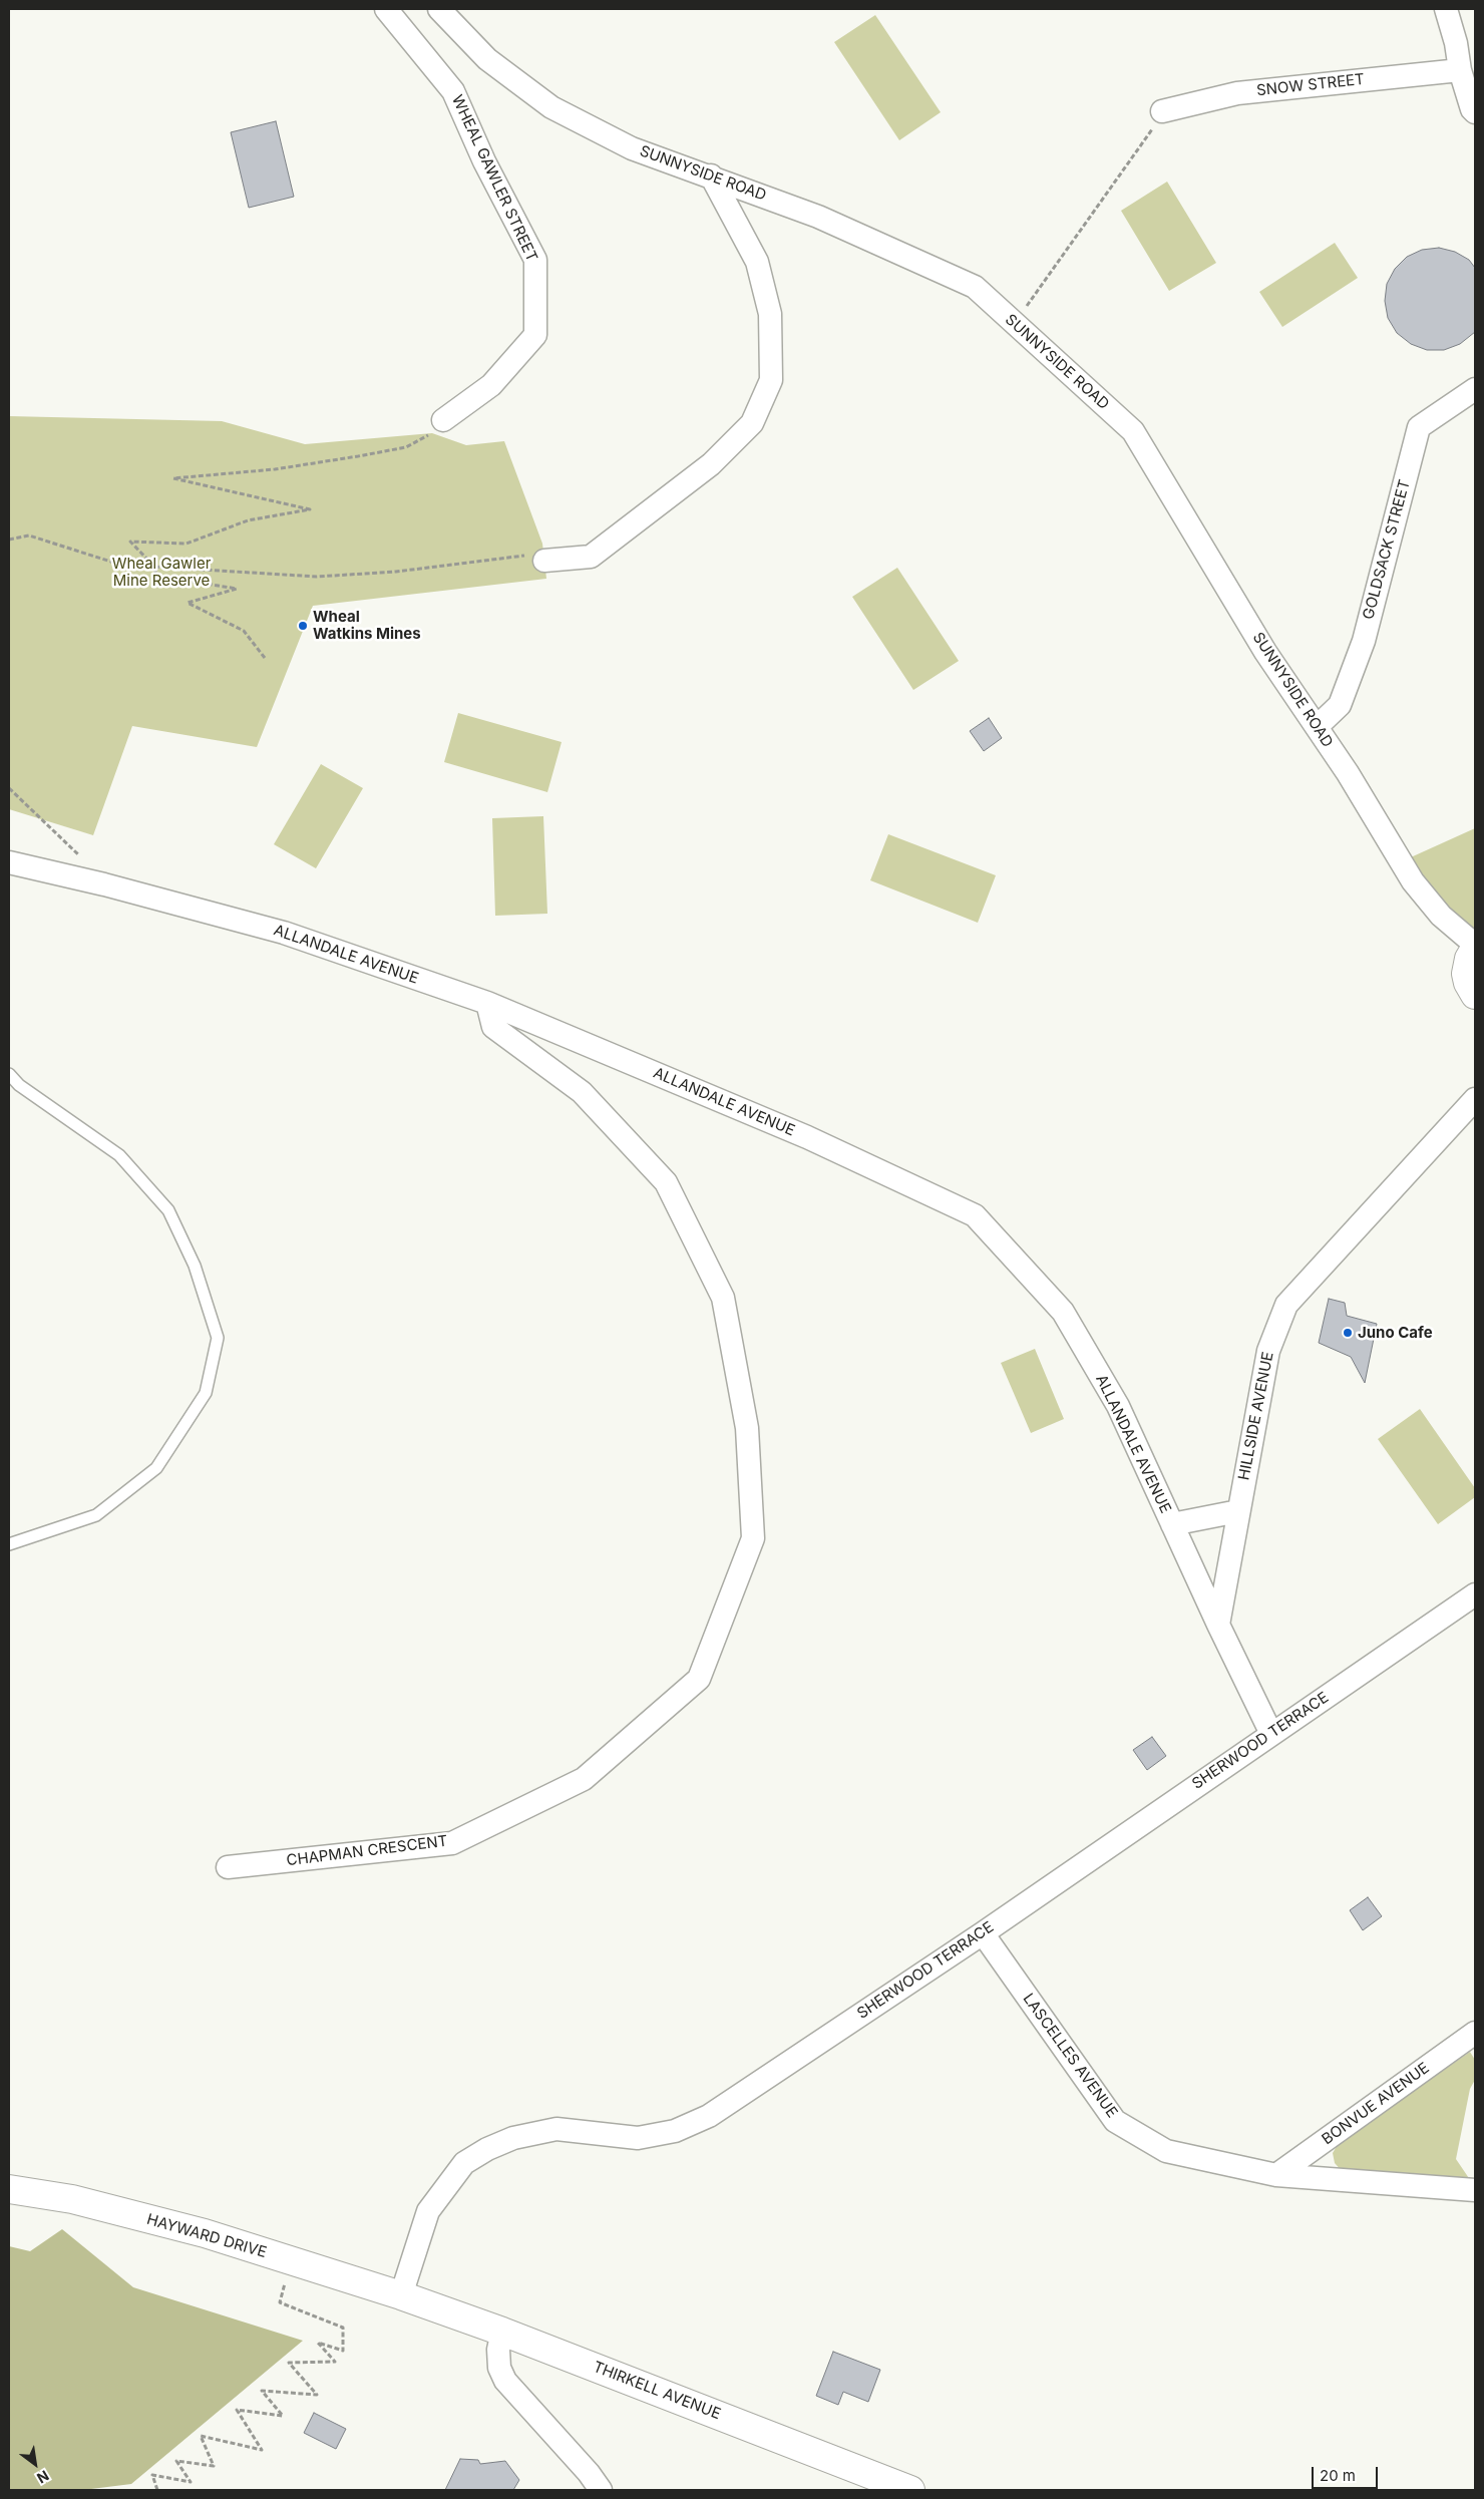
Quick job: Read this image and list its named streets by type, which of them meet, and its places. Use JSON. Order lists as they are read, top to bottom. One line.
{"streets":{"street":["SNOW STREET","SUNNYSIDE ROAD","WHEAL GAWLER STREET","GOLDSACK STREET","ALLANDALE AVENUE","HILLSIDE AVENUE","SHERWOOD TERRACE","CHAPMAN CRESCENT","LASCELLES AVENUE","BONVUE AVENUE","HAYWARD DRIVE","THIRKELL AVENUE"]},"crossings":[["SUNNYSIDE ROAD","GOLDSACK STREET"],["ALLANDALE AVENUE","HILLSIDE AVENUE"],["ALLANDALE AVENUE","CHAPMAN CRESCENT"],["SHERWOOD TERRACE","LASCELLES AVENUE"],["SHERWOOD TERRACE","HAYWARD DRIVE"],["SHERWOOD TERRACE","THIRKELL AVENUE"],["LASCELLES AVENUE","BONVUE AVENUE"],["HAYWARD DRIVE","THIRKELL AVENUE"]],"parks":["Wheal Gawler Mine Reserve"],"places":["Wheal Watkins Mines","Juno Cafe"],"scale_bar":"20 m","north":"bottom right"}
